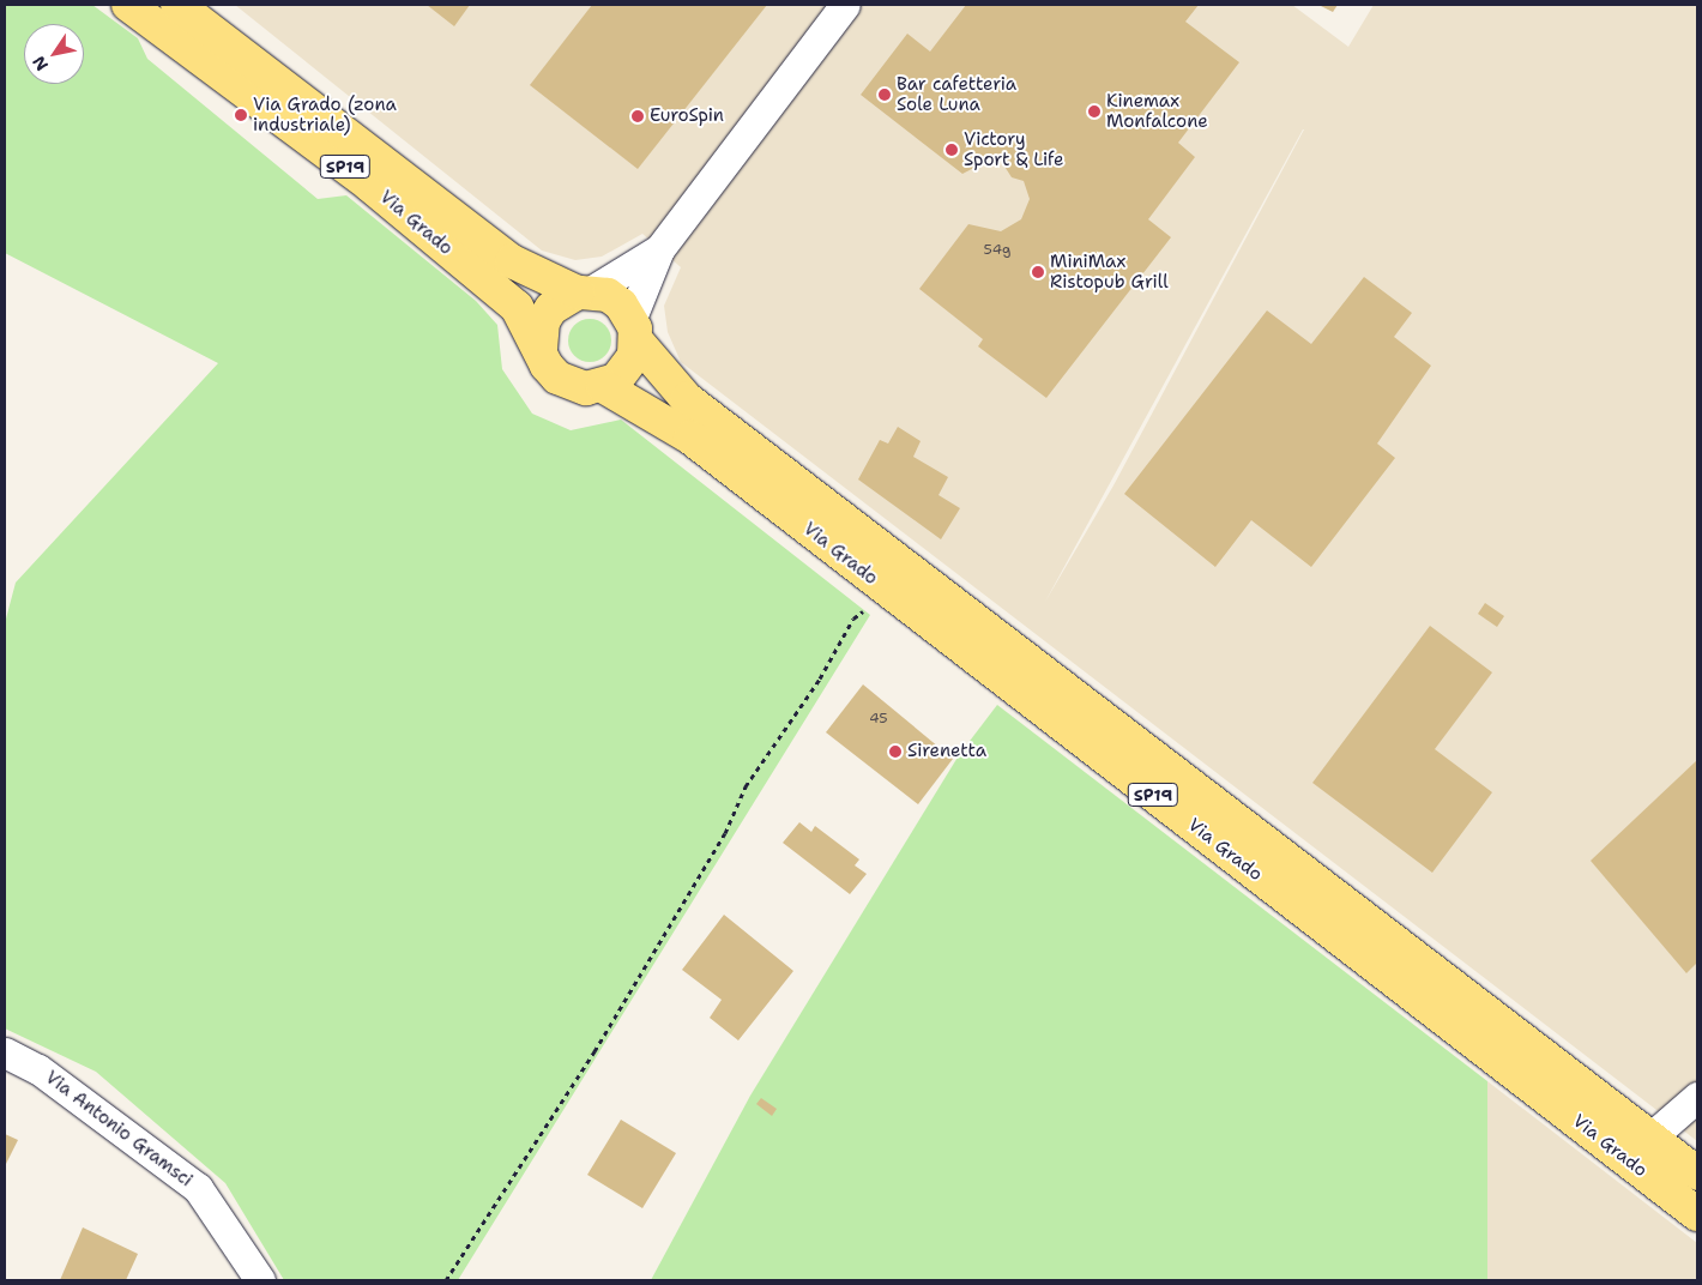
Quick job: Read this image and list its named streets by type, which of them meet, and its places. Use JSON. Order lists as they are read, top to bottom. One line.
{"streets":{"main road":["SP19","Via Grado"],"street":["Via Antonio Gramsci"]},"places":["Bar cafetteria Sole Luna","Kinemax Monfalcone","Via Grado (zona industriale)","EuroSpin","Victory Sport & Life","MiniMax Ristopub Grill","Sirenetta"],"house_numbers":["54g","45"],"north":"bottom left"}
